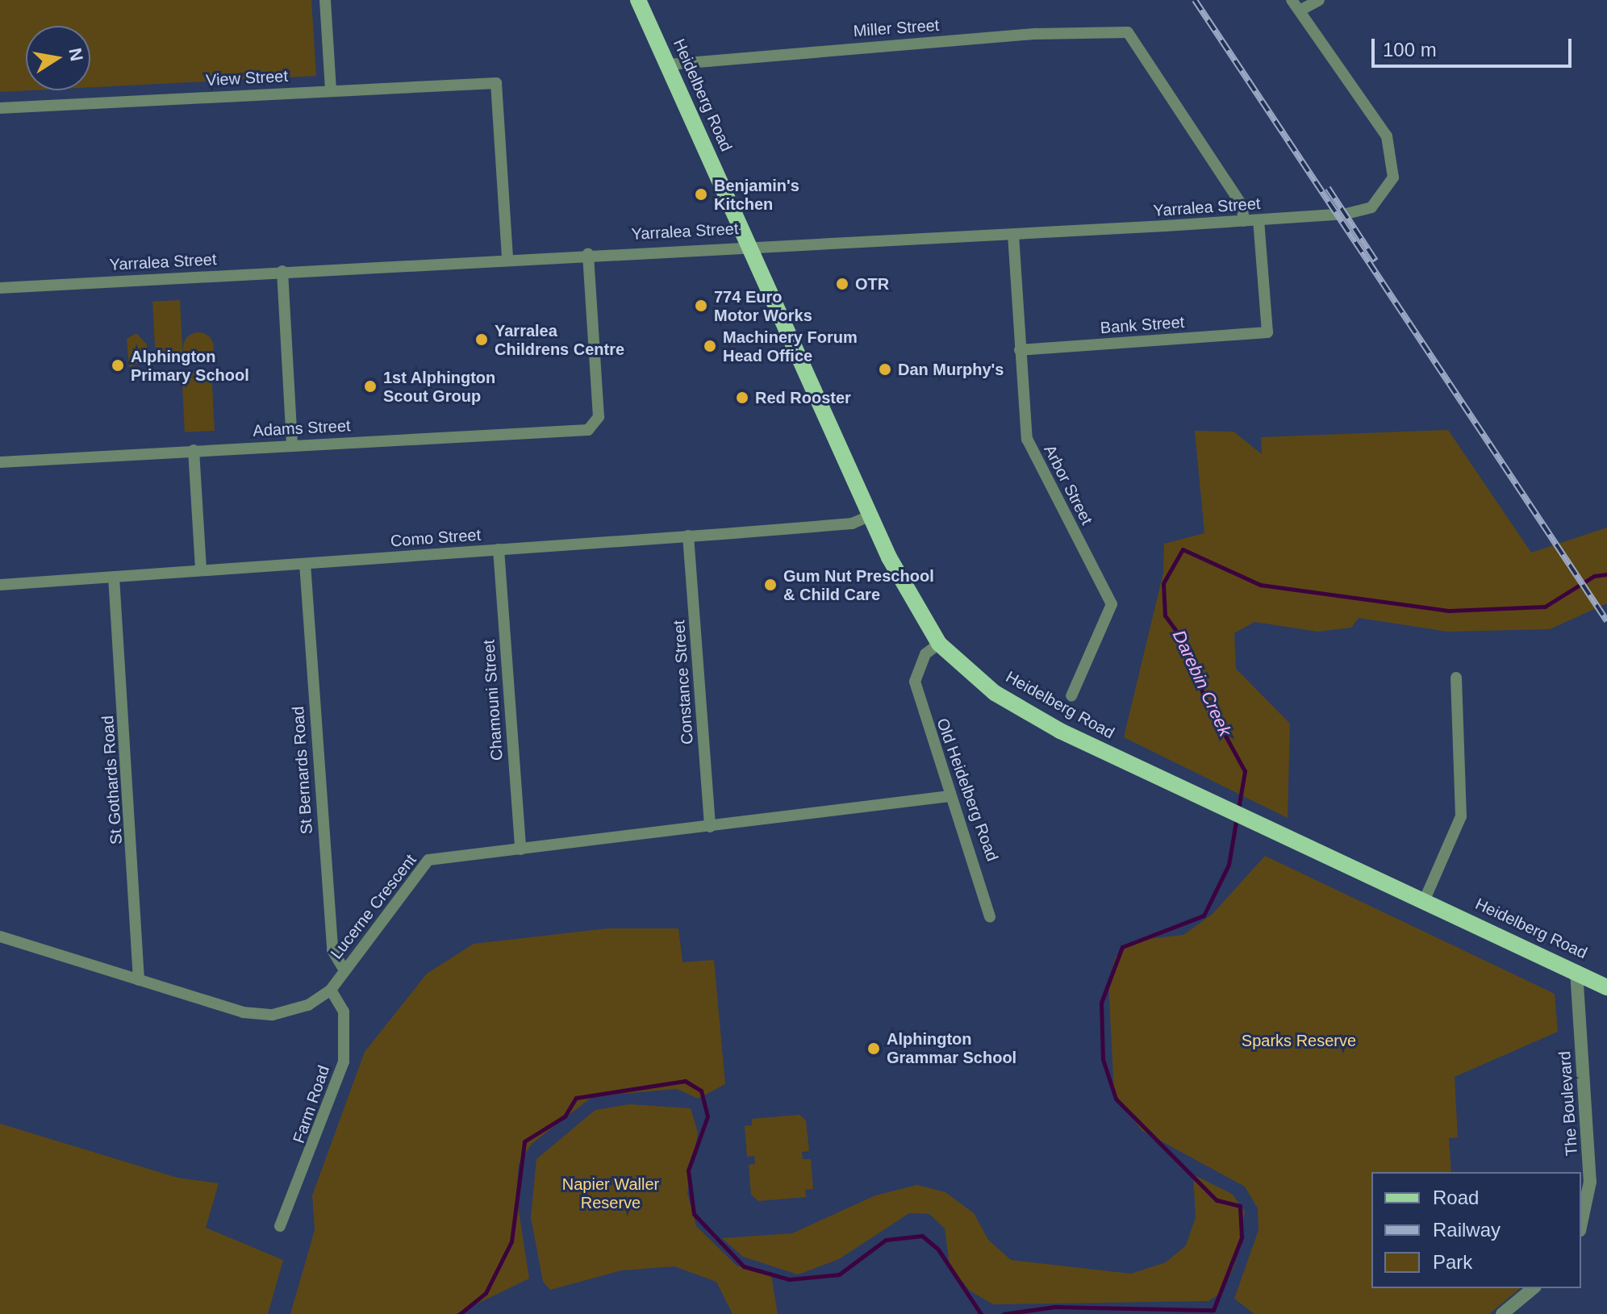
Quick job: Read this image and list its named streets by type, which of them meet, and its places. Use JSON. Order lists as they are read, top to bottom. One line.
{"streets":{"main road":["Heidelberg Road"],"street":["Miller Street","View Street","Yarralea Street","Bank Street","Adams Street","Arbor Street","Como Street","Constance Street","Chamouni Street","St Bernards Road","St Gothards Road","Old Heidelberg Road","Lucerne Crescent","The Boulevard","Farm Road"]},"crossings":[["Miller Street","Heidelberg Road"],["Miller Street","Yarralea Street"],["View Street","Yarralea Street"],["Heidelberg Road","Yarralea Street"],["Heidelberg Road","Como Street"],["Heidelberg Road","Old Heidelberg Road"],["Heidelberg Road","The Boulevard"],["Yarralea Street","Bank Street"],["Yarralea Street","Adams Street"],["Yarralea Street","Arbor Street"],["Bank Street","Arbor Street"],["Como Street","Constance Street"],["Como Street","Chamouni Street"],["Como Street","St Bernards Road"],["Como Street","St Gothards Road"],["Constance Street","Lucerne Crescent"],["Chamouni Street","Lucerne Crescent"],["St Bernards Road","Lucerne Crescent"],["St Gothards Road","Lucerne Crescent"],["Old Heidelberg Road","Lucerne Crescent"],["Lucerne Crescent","Farm Road"]],"water":["Darebin Creek"],"parks":["Sparks Reserve","Napier Waller Reserve"],"places":["Benjamin's Kitchen","OTR","774 Euro Motor Works","Yarralea Childrens Centre","Machinery Forum Head Office","Alphington Primary School","Dan Murphy's","1st Alphington Scout Group","Red Rooster","Gum Nut Preschool & Child Care","Alphington Grammar School"],"legend":["Road","Railway","Park"],"scale_bar":"100 m","north":"right"}
